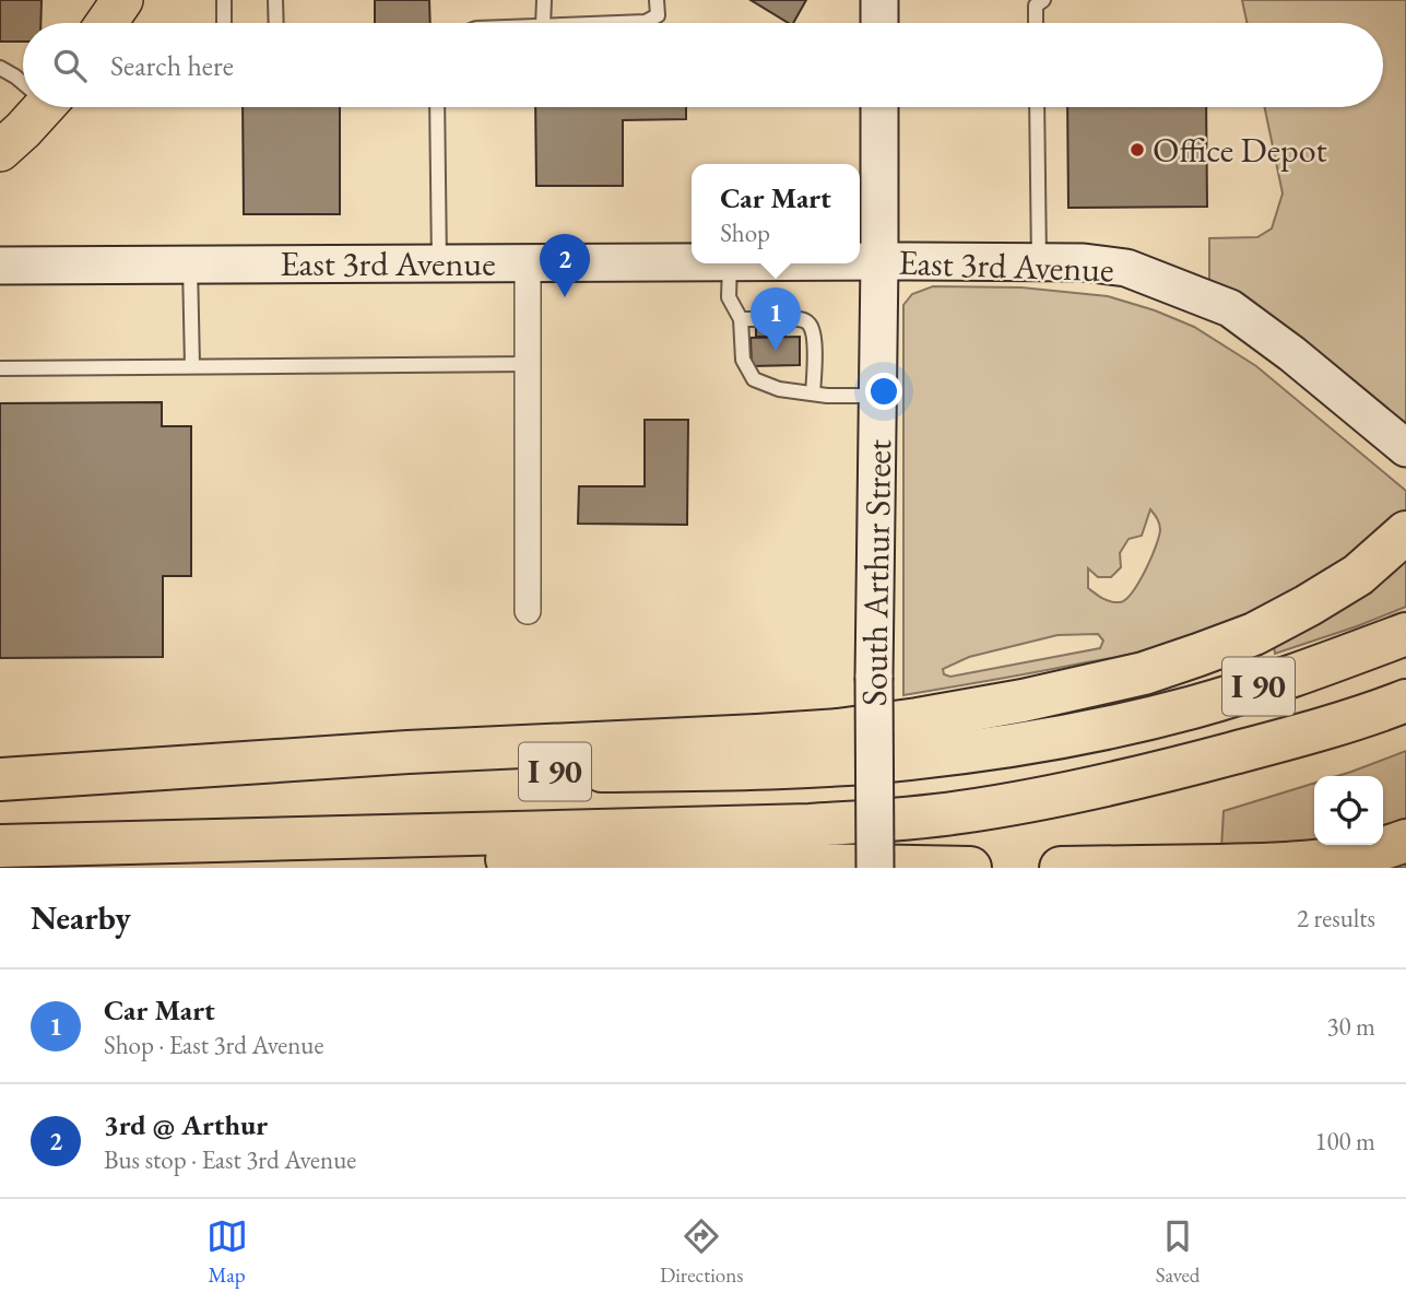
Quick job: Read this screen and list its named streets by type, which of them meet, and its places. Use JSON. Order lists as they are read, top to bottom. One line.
{"streets":{"highway":["I 90"],"main road":["East 3rd Avenue","South Arthur Street"]},"crossings":[["East 3rd Avenue","South Arthur Street"]],"places":["Office Depot"],"page":{"search":"Search here","popup":["Car Mart","Shop"],"pins":["2","1"],"heading":["Nearby","2 results"],"list":[{"mark":"1","name":"Car Mart","note":"Shop · East 3rd Avenue","value":"30 m"},{"mark":"2","name":"3rd @ Arthur","note":"Bus stop · East 3rd Avenue","value":"100 m"}],"nav":["Map","Directions","Saved"]}}
